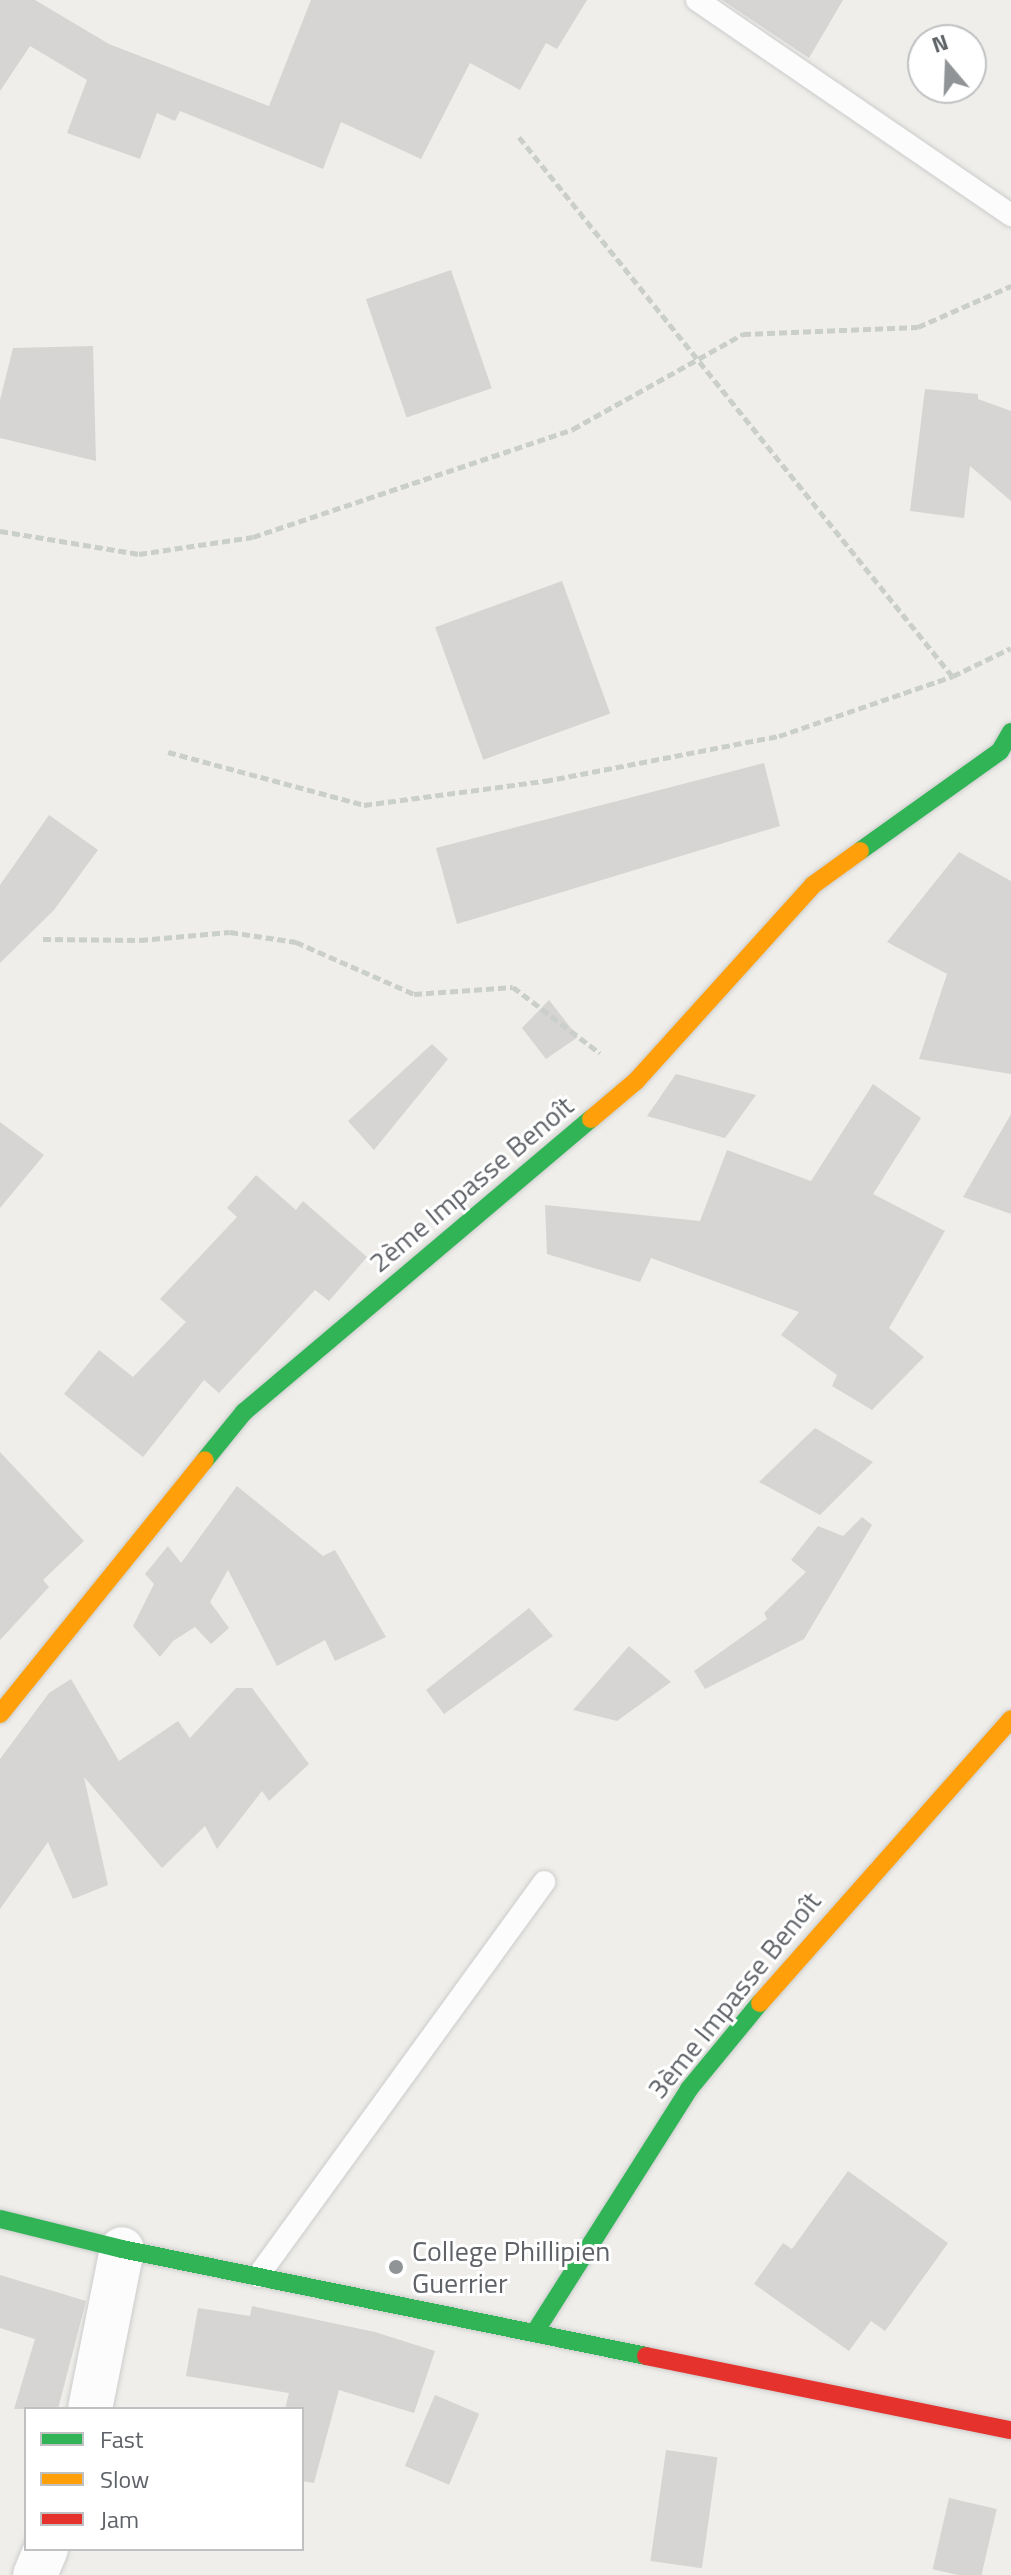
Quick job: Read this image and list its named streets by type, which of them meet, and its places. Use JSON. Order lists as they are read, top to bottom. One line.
{"streets":{"street":["2ème Impasse Benoît","3ème Impasse Benoît"]},"places":["College Phillipien Guerrier"],"legend":["Fast","Slow","Jam"],"north":"top"}
